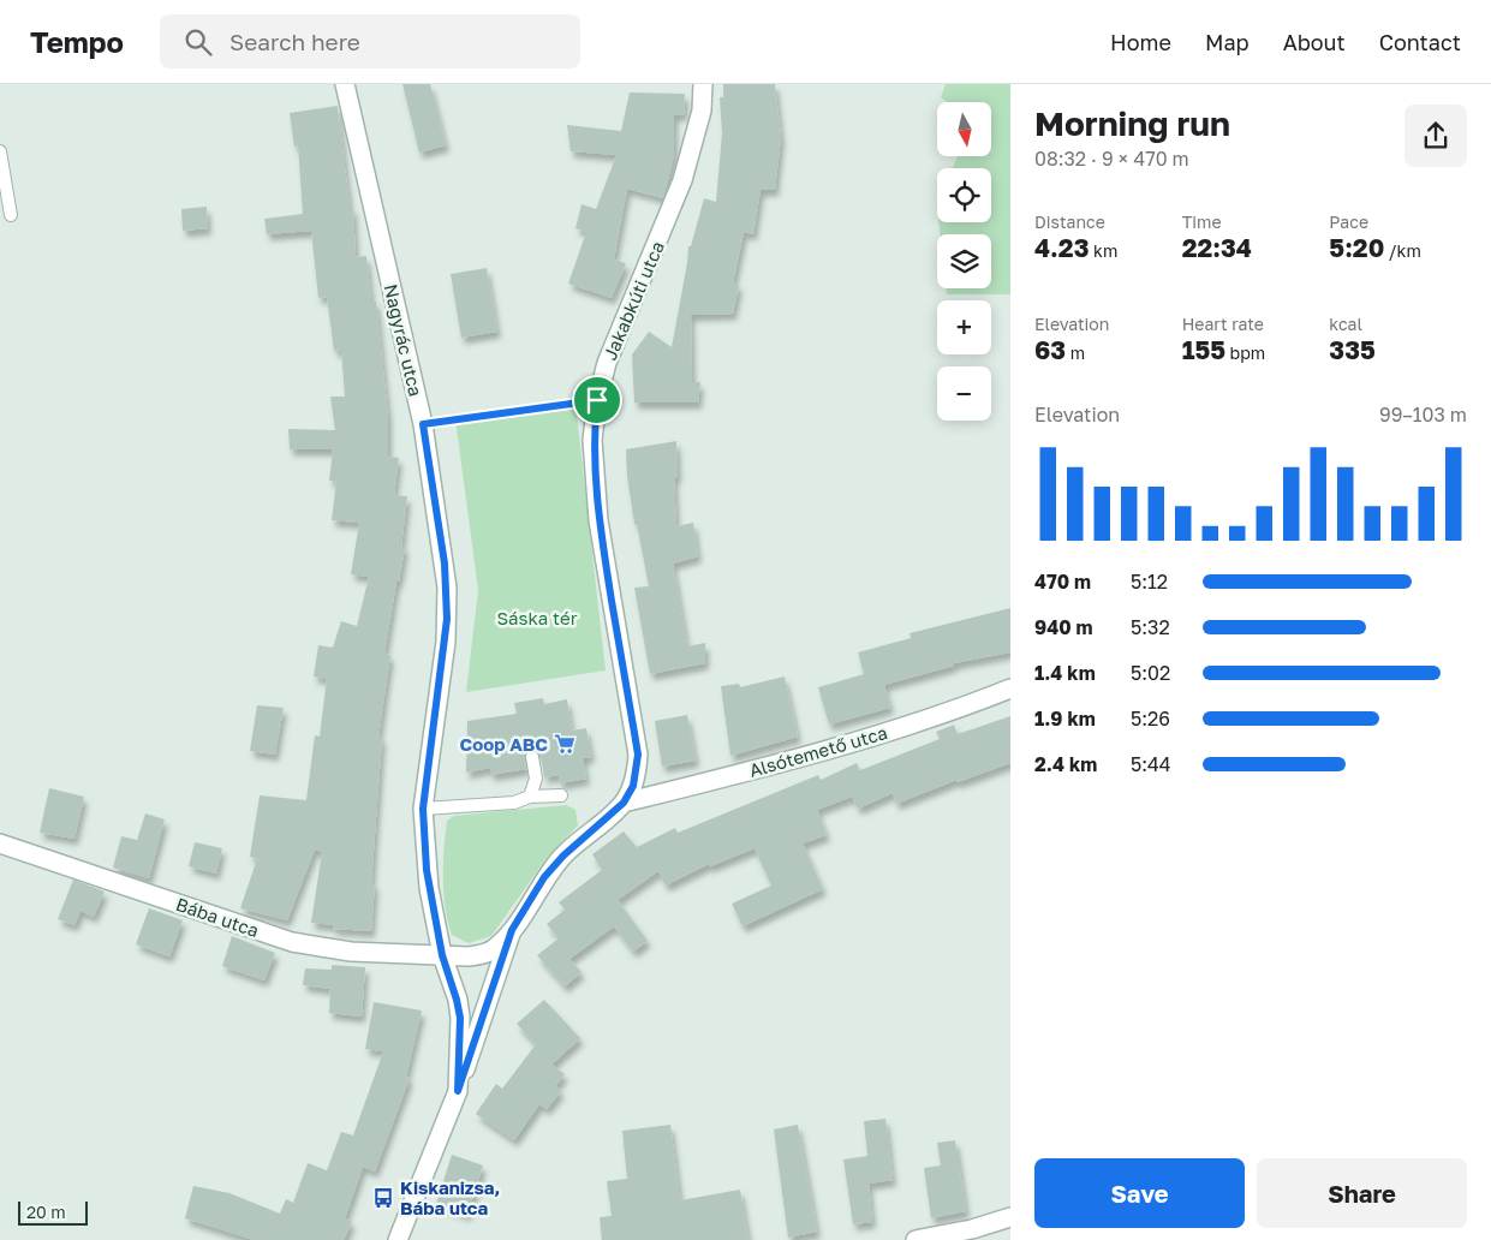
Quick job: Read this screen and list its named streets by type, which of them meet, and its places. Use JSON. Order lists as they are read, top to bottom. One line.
{"streets":{"street":["Jakabkúti utca","Nagyrác utca","Alsótemető utca","Bába utca"]},"crossings":[["Jakabkúti utca","Alsótemető utca"],["Nagyrác utca","Bába utca"]],"parks":["Sáska tér"],"places":{"supermarket":["Coop ABC"],"bus stop":["Kiskanizsa, Bába utca"]},"scale_bar":"20 m","north":"bottom","page":{"header":"Tempo","search":"Search here","nav":["Home","Map","About","Contact"],"heading":["Morning run","08:32 · 9 × 470 m"],"map_buttons":["+","−"],"stats":[["Distance","4.23 km"],["Time","22:34"],["Pace","5:20 /km"],["Elevation","63 m"],["Heart rate","155 bpm"],["kcal","335"]],"chart":["Elevation","99–103 m"],"list":[{"name":"470 m","note":"5:12"},{"name":"940 m","note":"5:32"},{"name":"1.4 km","note":"5:02"},{"name":"1.9 km","note":"5:26"},{"name":"2.4 km","note":"5:44"}],"buttons":["Save","Share"],"scale":"20 m"}}
